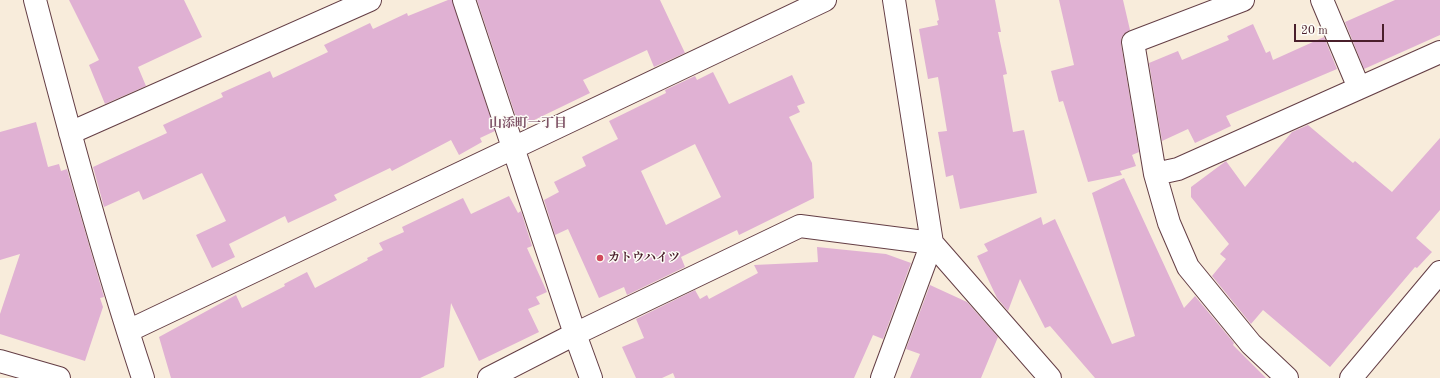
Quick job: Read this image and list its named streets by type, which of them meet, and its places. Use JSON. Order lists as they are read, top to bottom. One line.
{"districts":["山添町一丁目"],"places":["カトウハイツ"],"scale_bar":"20 m"}
